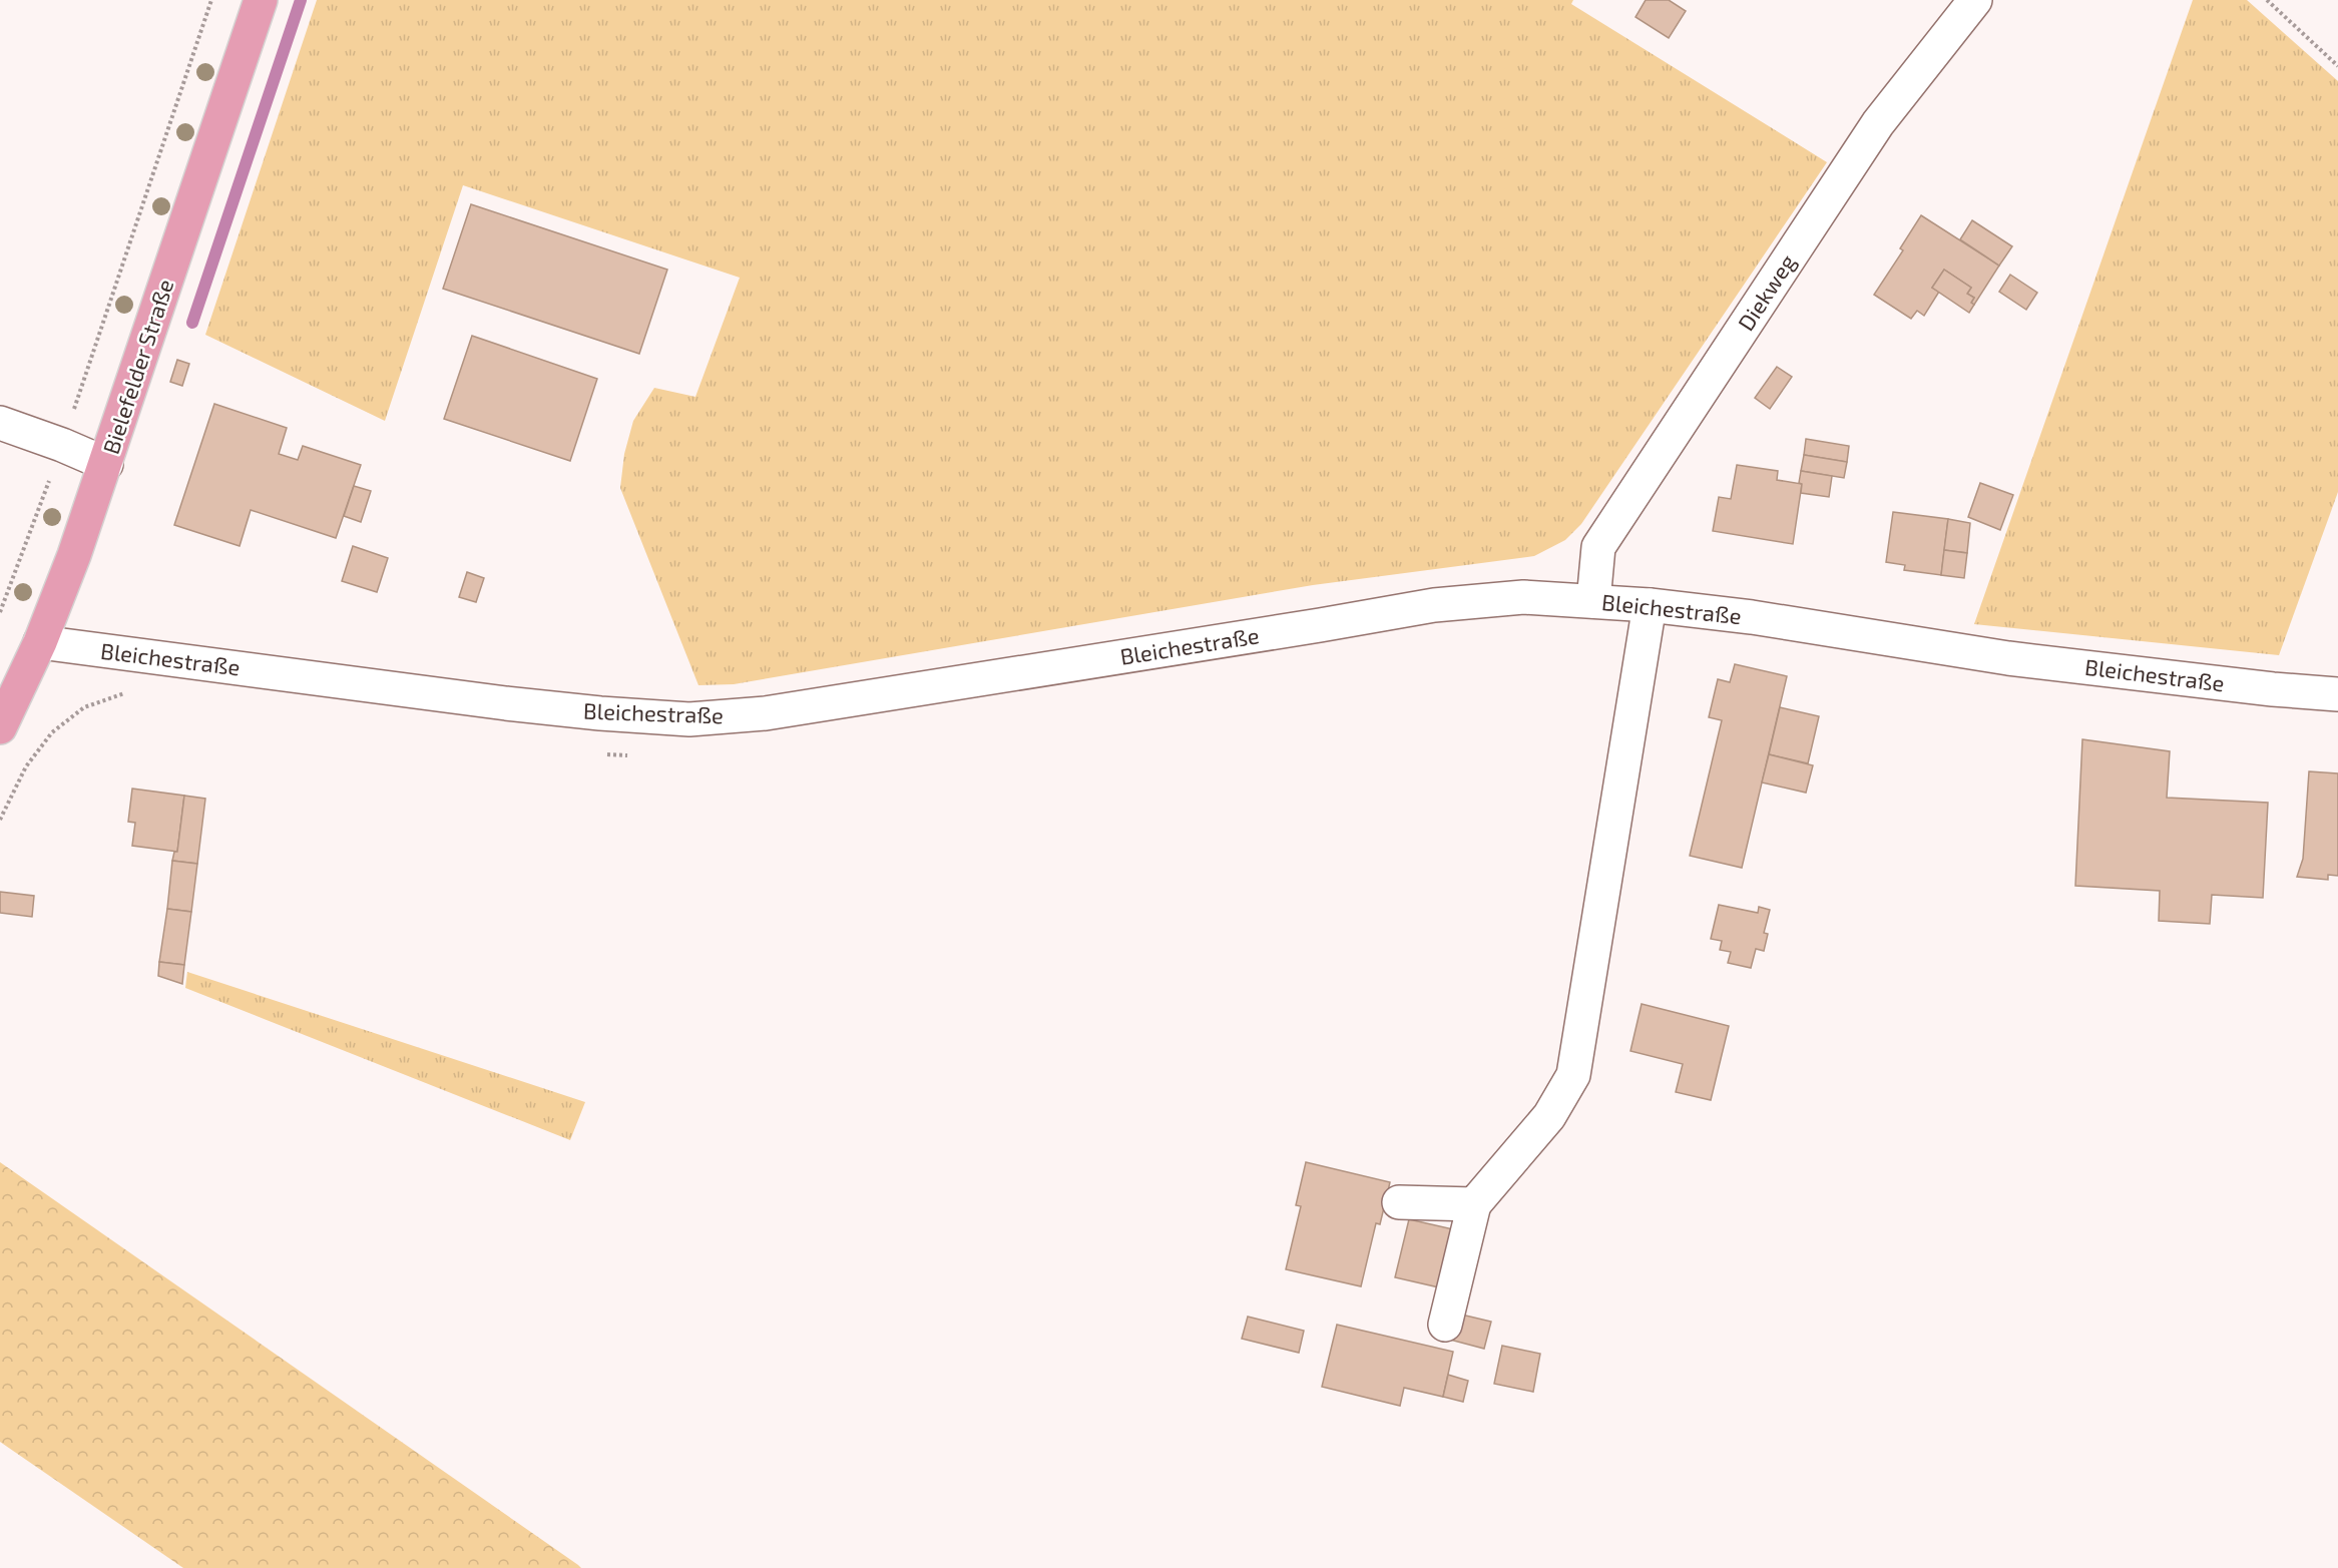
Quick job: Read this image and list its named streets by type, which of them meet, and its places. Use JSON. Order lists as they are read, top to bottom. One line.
{"streets":{"main road":["Bielefelder Straße"],"street":["Diekweg","Bleichestraße"]},"crossings":[["Diekweg","Bleichestraße"],["Bielefelder Straße","Bleichestraße"]]}
